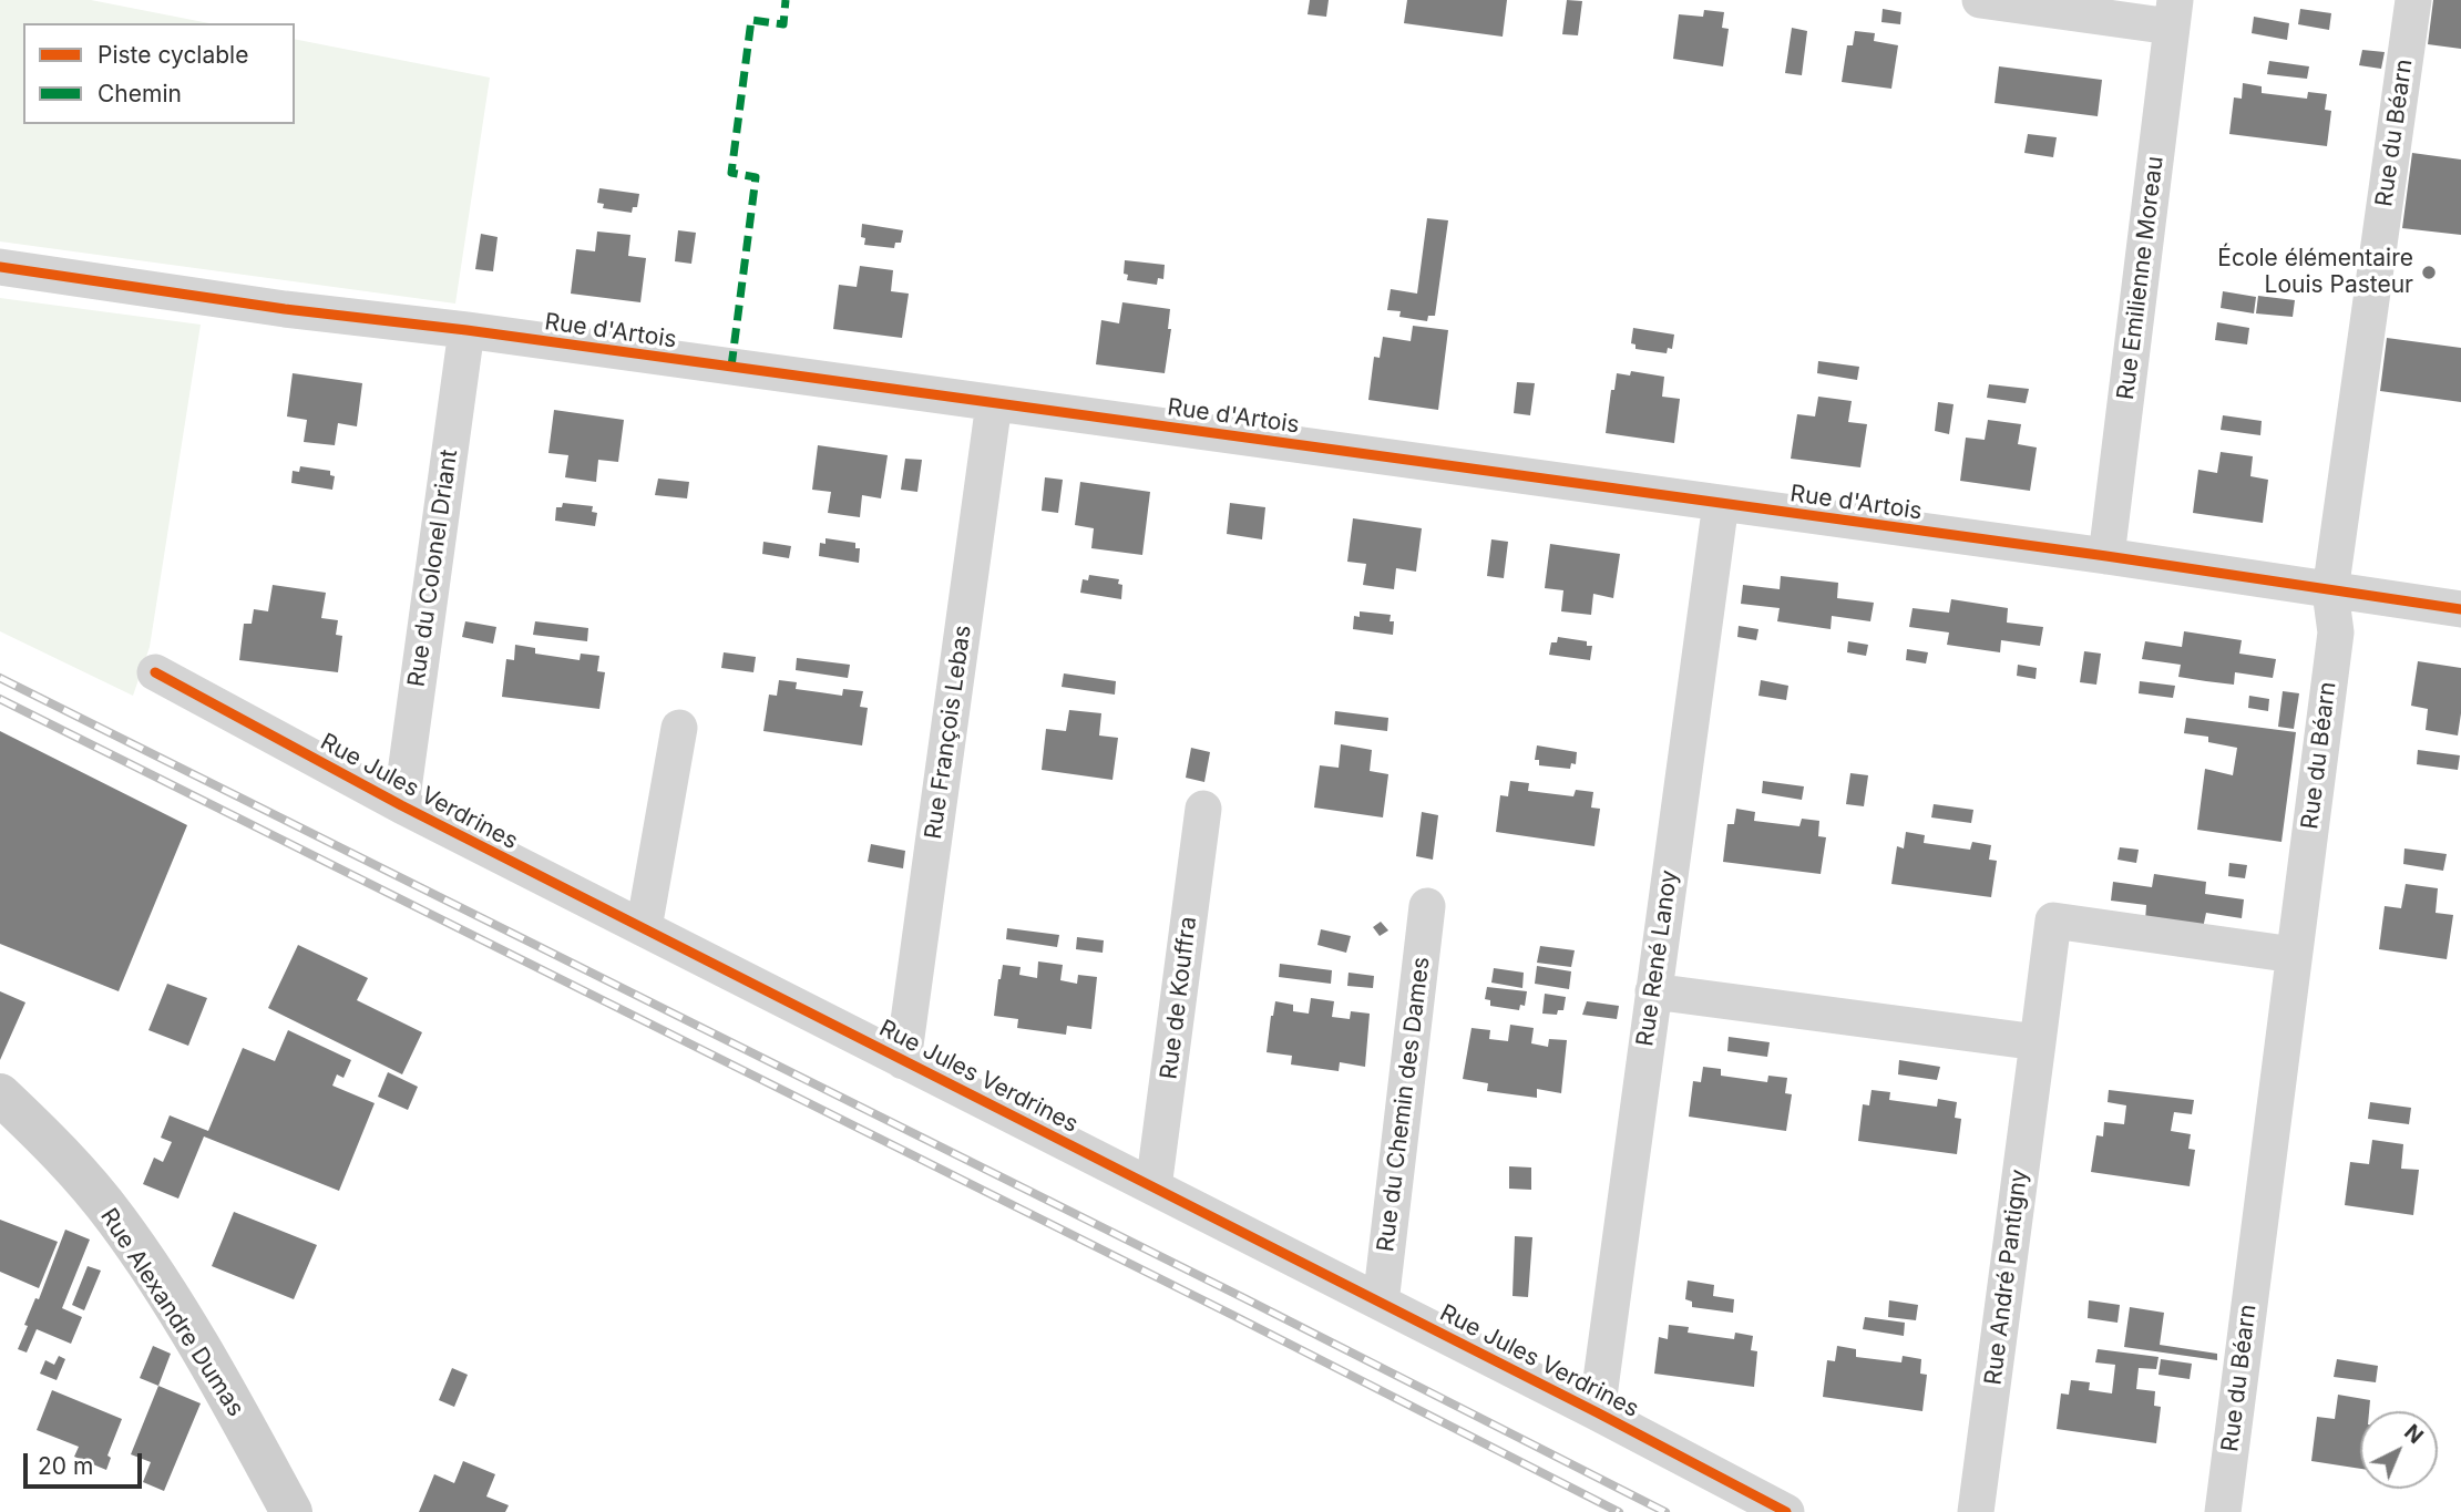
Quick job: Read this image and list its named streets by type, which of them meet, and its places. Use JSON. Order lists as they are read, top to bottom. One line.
{"streets":{"street":["Rue du Béarn","Rue Emilienne Moreau","Rue d'Artois","Rue du Colonel Driant","Rue François Lebas","Rue Jules Verdrines","Rue René Lanoy","Rue de Kouffra","Rue du Chemin des Dames","Rue André Pantigny","Rue Alexandre Dumas"]},"crossings":[["Rue du Béarn","Rue d'Artois"],["Rue du Béarn","Rue André Pantigny"],["Rue Emilienne Moreau","Rue d'Artois"],["Rue d'Artois","Rue du Colonel Driant"],["Rue d'Artois","Rue François Lebas"],["Rue d'Artois","Rue René Lanoy"],["Rue du Colonel Driant","Rue Jules Verdrines"],["Rue François Lebas","Rue Jules Verdrines"],["Rue Jules Verdrines","Rue René Lanoy"],["Rue Jules Verdrines","Rue de Kouffra"],["Rue Jules Verdrines","Rue du Chemin des Dames"]],"places":["École élémentaire Louis Pasteur"],"legend":["Piste cyclable","Chemin"],"scale_bar":"20 m","north":"top right"}
